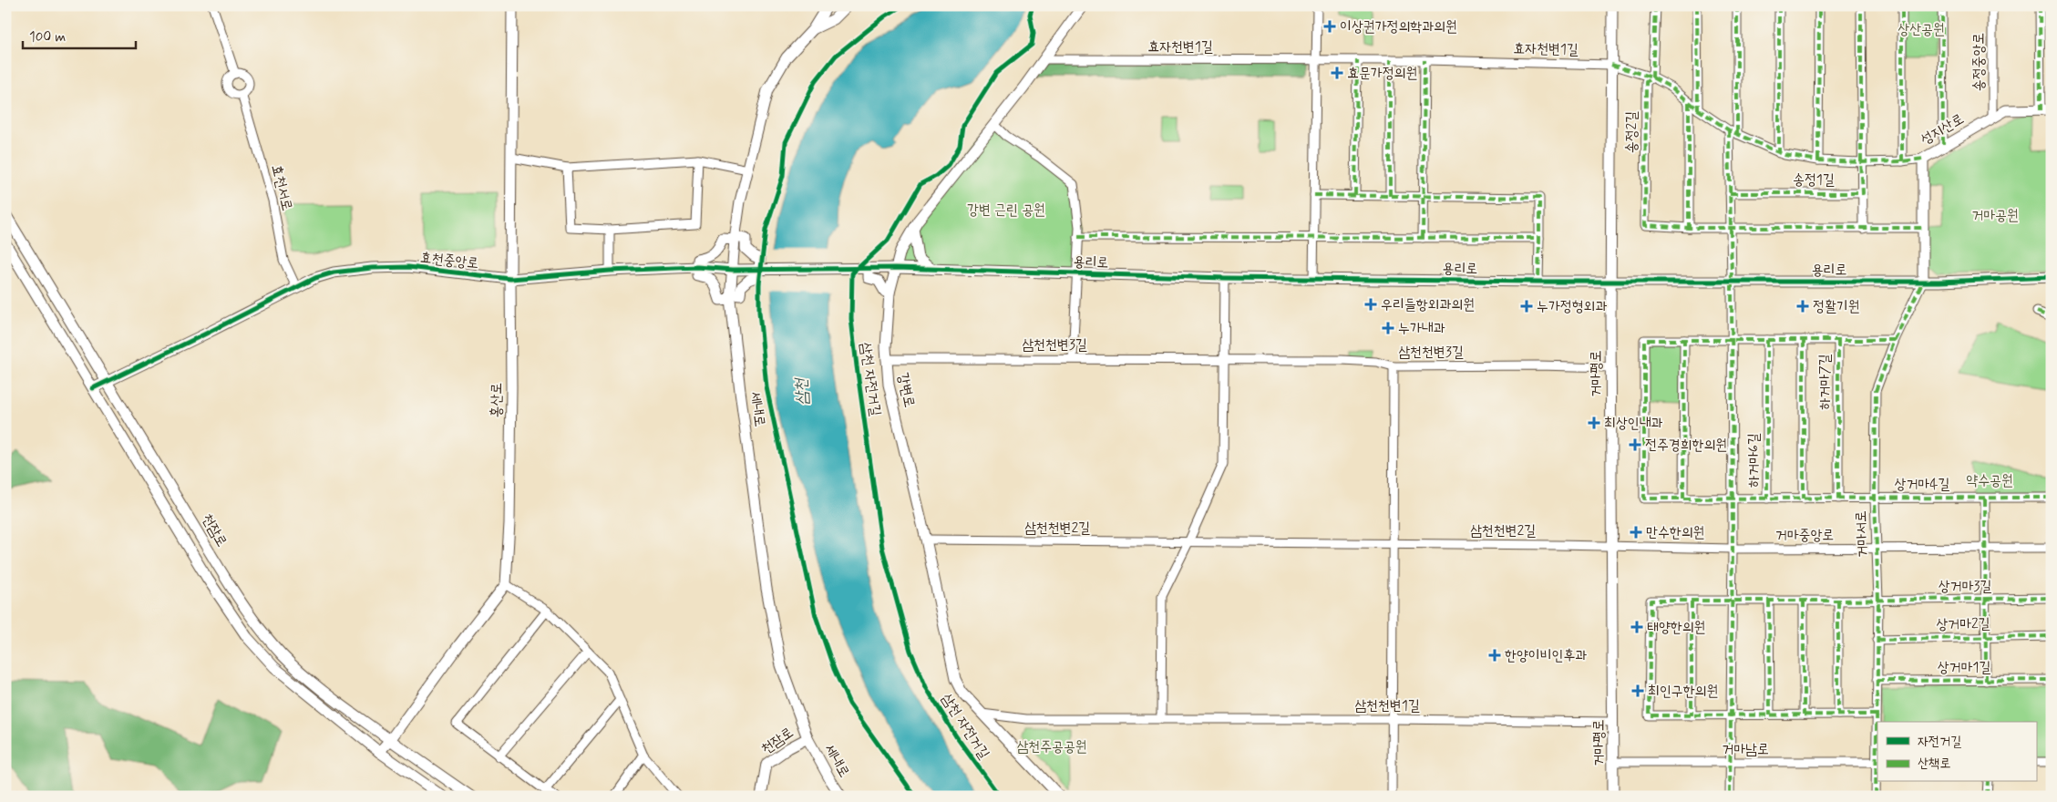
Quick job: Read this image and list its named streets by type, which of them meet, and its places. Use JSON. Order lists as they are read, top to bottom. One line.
{"streets":{"street":["효자천변1길","송정중앙로","성지산로","송정2길","송정1길","효천서로","효천중앙로","용리로","삼천천변3길","거마평로","하거마7길","강변로","홍산로","세내로","하거마6길","상거마4길","삼천천변2길","천잠로","거마서로","거마중앙로","상거마3길","상거마2길","상거마1길","삼천천변1길","거마남로"],"cycle path":["삼천 자전거길"]},"crossings":[["효자천변1길","거마평로"],["효자천변1길","강변로"],["송정중앙로","성지산로"],["성지산로","용리로"],["성지산로","거마서로"],["효천서로","효천중앙로"],["효천중앙로","용리로"],["효천중앙로","홍산로"],["효천중앙로","세내로"],["효천중앙로","천잠로"],["용리로","거마평로"],["용리로","강변로"],["용리로","거마서로"],["삼천천변3길","거마평로"],["삼천천변3길","강변로"],["거마평로","삼천천변2길"],["거마평로","거마중앙로"],["거마평로","삼천천변1길"],["거마평로","거마남로"],["하거마7길","하거마6길"],["하거마7길","거마서로"],["강변로","삼천천변2길"],["강변로","삼천천변1길"],["세내로","천잠로"],["하거마6길","상거마4길"],["하거마6길","거마서로"],["상거마4길","거마서로"],["삼천천변2길","거마중앙로"],["거마서로","거마중앙로"],["거마서로","상거마3길"],["거마서로","상거마2길"],["거마서로","상거마1길"],["거마서로","거마남로"]],"water":["삼천"],"parks":["상산공원","강변 근린 공원","거마공원","약수공원","삼천주공공원"],"places":{"health":["이상권가정의학과의원","효문가정의원","우리들항외과의원","누가정형외과","정활기원","누가내과","최상인내과","전주경희한의원","만수한의원","태양한의원","한양이비인후과","최인구한의원"]},"legend":["자전거길","산책로"],"scale_bar":"100 m"}
